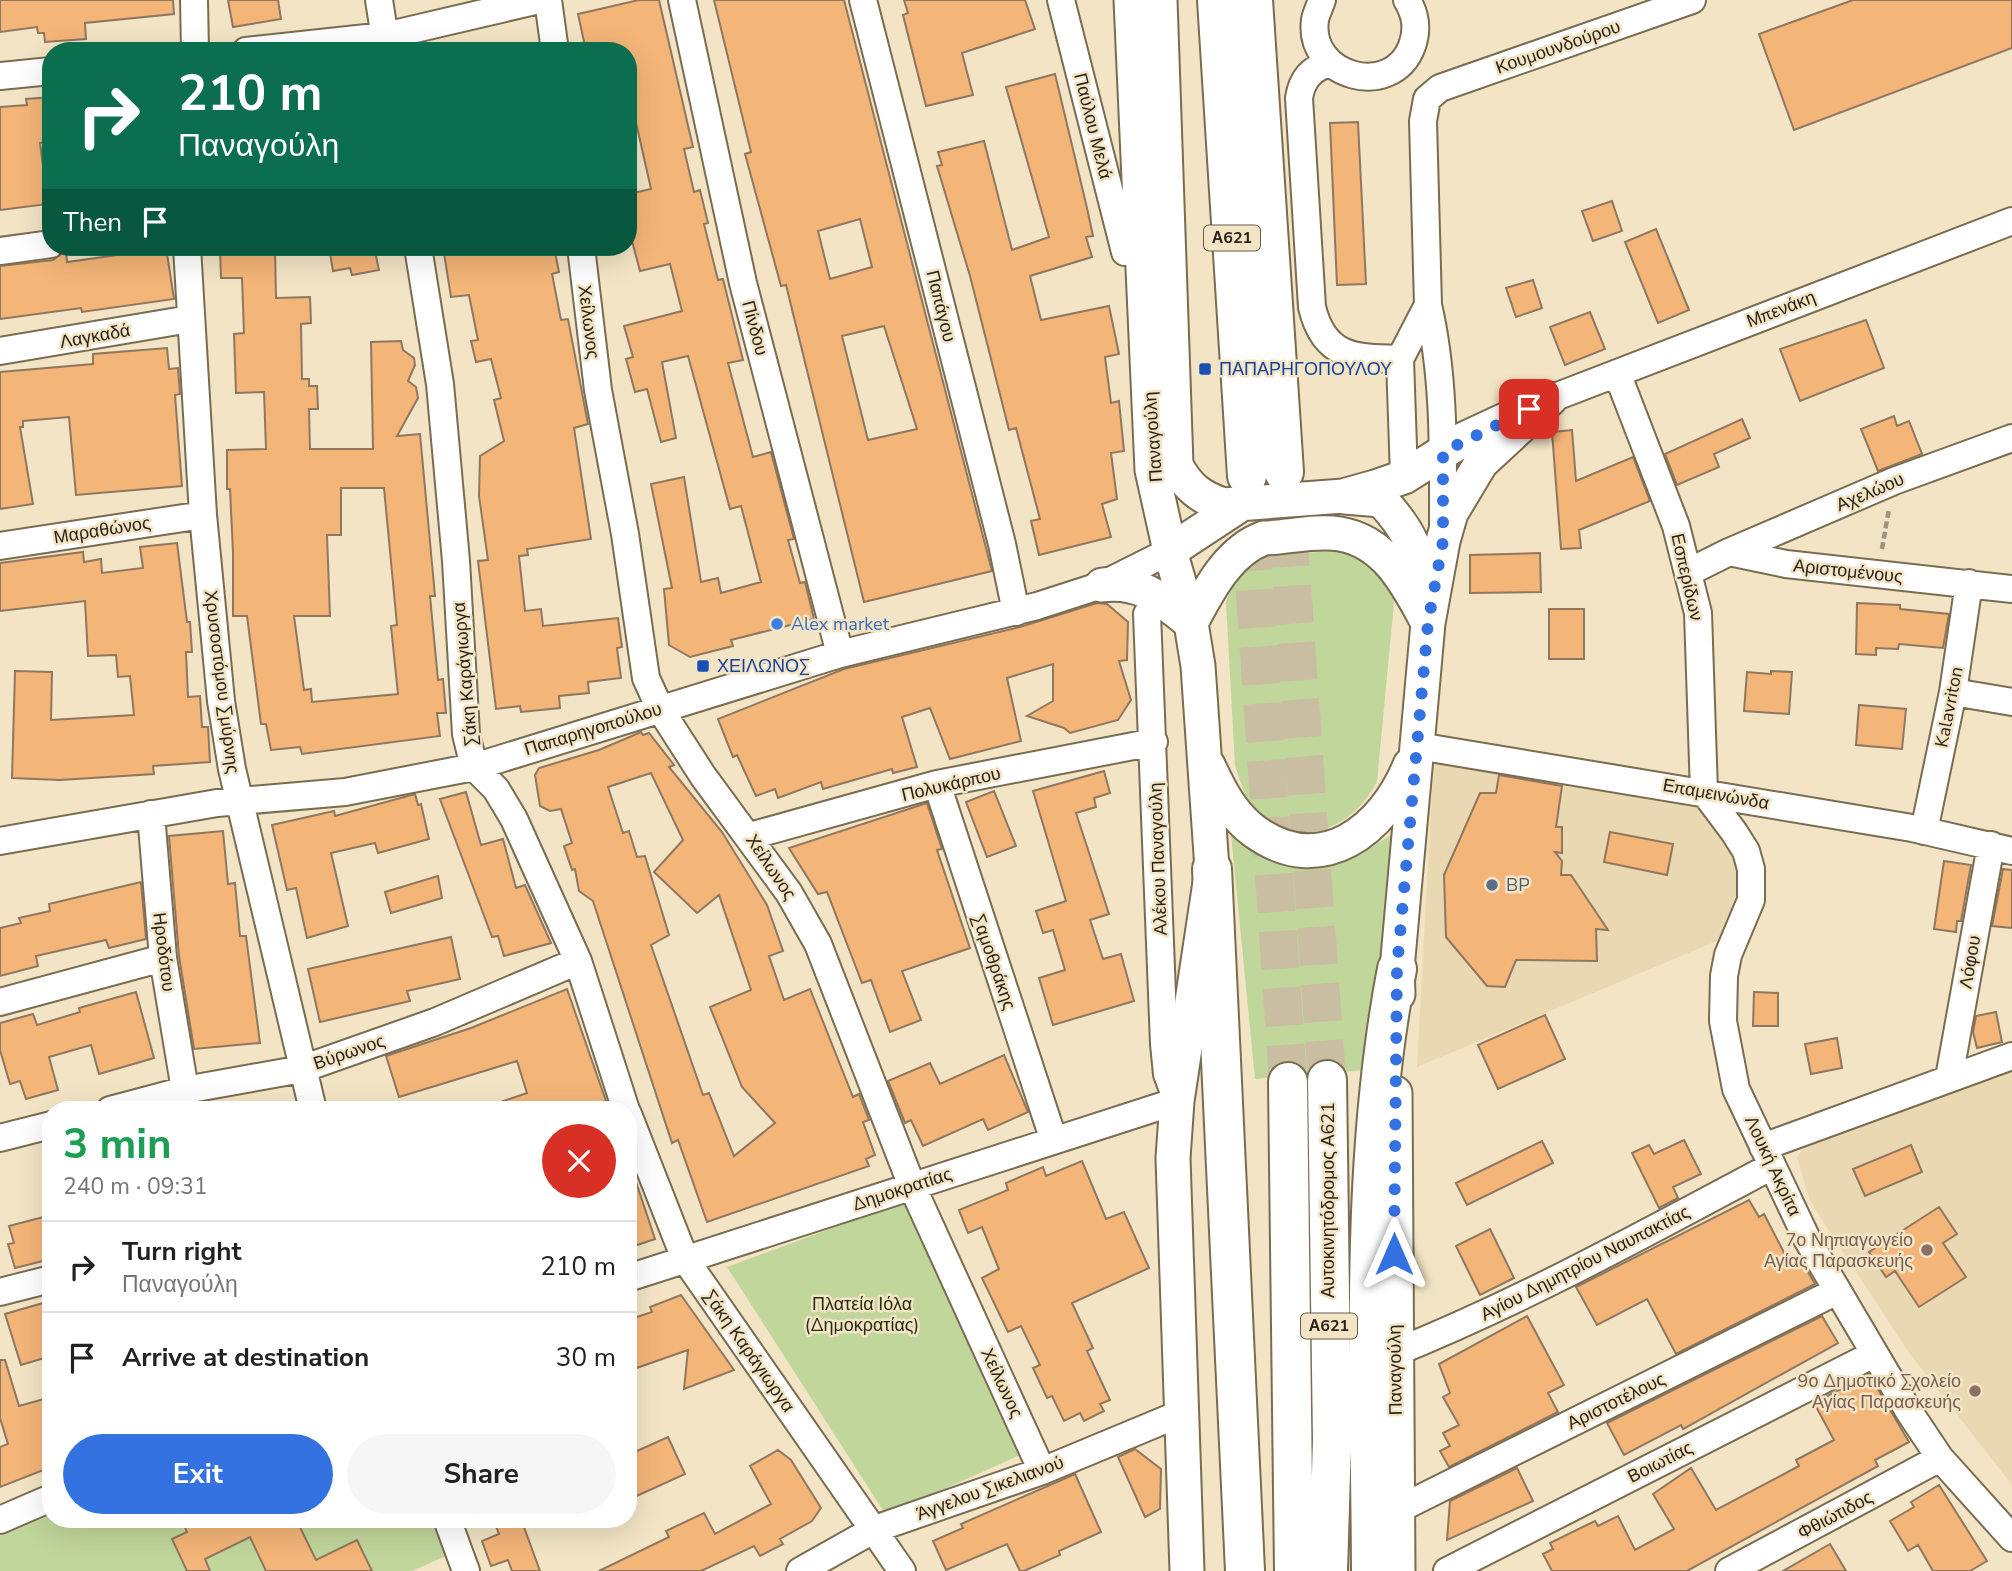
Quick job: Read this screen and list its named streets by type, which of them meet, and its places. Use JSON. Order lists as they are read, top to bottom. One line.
{"streets":{"highway":["Α621","Αυτοκινητόδρομος Α621"],"main road":["Παναγούλη"],"street":["Κουμουνδούρου","Παύλου Μελά","Παπάγου","Μπενάκη","Χείλωνος","Πίνδου","Λαγκαδά","Αχελώου","Μαραθώνος","Αριστομένους","Εσπερίδων","Σάκη Καράγιωργα","Χρυσοστόμου Σμύρνης","Kalavriton","Παπαρηγοπούλου","Πολυκάρπου","Επαμεινώνδα","Αλέκου Παναγούλη","Ηροδότου","Σαμοθράκης","Λόφου","Βύρωνος","Λουκή Ακρίτα","Δημοκρατίας","Αγίου Δημητρίου Ναυπακτίας","Αριστοτέλους","Βοιωτίας","Άγγελου Σικελιανού","Φθιώτιδος"]},"crossings":[["Κουμουνδούρου","Παναγούλη"],["Α621","Παναγούλη"],["Παπάγου","Παπαρηγοπούλου"],["Μπενάκη","Παναγούλη"],["Μπενάκη","Εσπερίδων"],["Χείλωνος","Παπαρηγοπούλου"],["Χείλωνος","Πολυκάρπου"],["Χείλωνος","Δημοκρατίας"],["Χείλωνος","Άγγελου Σικελιανού"],["Πίνδου","Παπαρηγοπούλου"],["Λαγκαδά","Χρυσοστόμου Σμύρνης"],["Παναγούλη","Παπαρηγοπούλου"],["Παναγούλη","Επαμεινώνδα"],["Παναγούλη","Αλέκου Παναγούλη"],["Παναγούλη","Δημοκρατίας"],["Παναγούλη","Αγίου Δημητρίου Ναυπακτίας"],["Παναγούλη","Αριστοτέλους"],["Αχελώου","Αριστομένους"],["Μαραθώνος","Χρυσοστόμου Σμύρνης"],["Αριστομένους","Kalavriton"],["Εσπερίδων","Επαμεινώνδα"],["Εσπερίδων","Λουκή Ακρίτα"],["Σάκη Καράγιωργα","Παπαρηγοπούλου"],["Σάκη Καράγιωργα","Βύρωνος"],["Σάκη Καράγιωργα","Δημοκρατίας"],["Σάκη Καράγιωργα","Άγγελου Σικελιανού"],["Χρυσοστόμου Σμύρνης","Παπαρηγοπούλου"],["Χρυσοστόμου Σμύρνης","Βύρωνος"],["Kalavriton","Επαμεινώνδα"],["Παπαρηγοπούλου","Ηροδότου"],["Πολυκάρπου","Αλέκου Παναγούλη"],["Πολυκάρπου","Σαμοθράκης"],["Επαμεινώνδα","Λόφου"],["Επαμεινώνδα","Λουκή Ακρίτα"],["Αλέκου Παναγούλη","Δημοκρατίας"],["Ηροδότου","Βύρωνος"],["Σαμοθράκης","Δημοκρατίας"],["Λόφου","Αγίου Δημητρίου Ναυπακτίας"],["Λουκή Ακρίτα","Αγίου Δημητρίου Ναυπακτίας"],["Λουκή Ακρίτα","Αριστοτέλους"],["Λουκή Ακρίτα","Βοιωτίας"],["Λουκή Ακρίτα","Φθιώτιδος"]],"parks":["Πλατεία Ιόλα (Δημοκρατίας)"],"places":{"transit":["ΠΑΠΑΡΗΓΟΠΟΥΛΟΥ","ΧΕΙΛΩΝΟΣ"],"other":["Alex market","BP","7ο Νηπιαγωγείο Αγίας Παρασκευής","9ο Δημοτικό Σχολείο Αγίας Παρασκευής"]},"page":{"turn":["210 m","Παναγούλη"],"then":"Then","heading":["3 min","240 m · 09:31"],"list":[{"name":"Turn right","note":"Παναγούλη","value":"210 m"},{"name":"Arrive at destination","value":"30 m"}],"buttons":["Exit","Share"]}}
